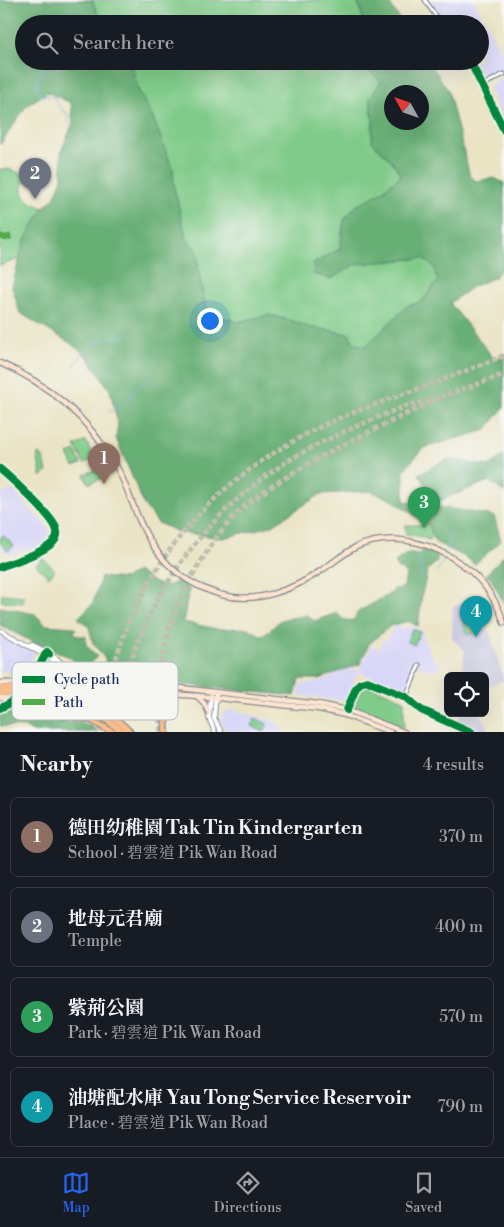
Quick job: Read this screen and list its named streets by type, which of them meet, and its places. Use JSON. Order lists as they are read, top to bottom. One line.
{"legend":["Cycle path","Path"],"north":"top left","page":{"search":"Search here","pins":["2","1","3","4"],"heading":["Nearby","4 results"],"list":[{"mark":"1","name":"德田幼稚園 Tak Tin Kindergarten","note":"School · 碧雲道 Pik Wan Road","value":"370 m"},{"mark":"2","name":"地母元君廟","note":"Temple","value":"400 m"},{"mark":"3","name":"紫荊公園","note":"Park · 碧雲道 Pik Wan Road","value":"570 m"},{"mark":"4","name":"油塘配水庫 Yau Tong Service Reservoir","note":"Place · 碧雲道 Pik Wan Road","value":"790 m"}],"nav":["Map","Directions","Saved"]}}
